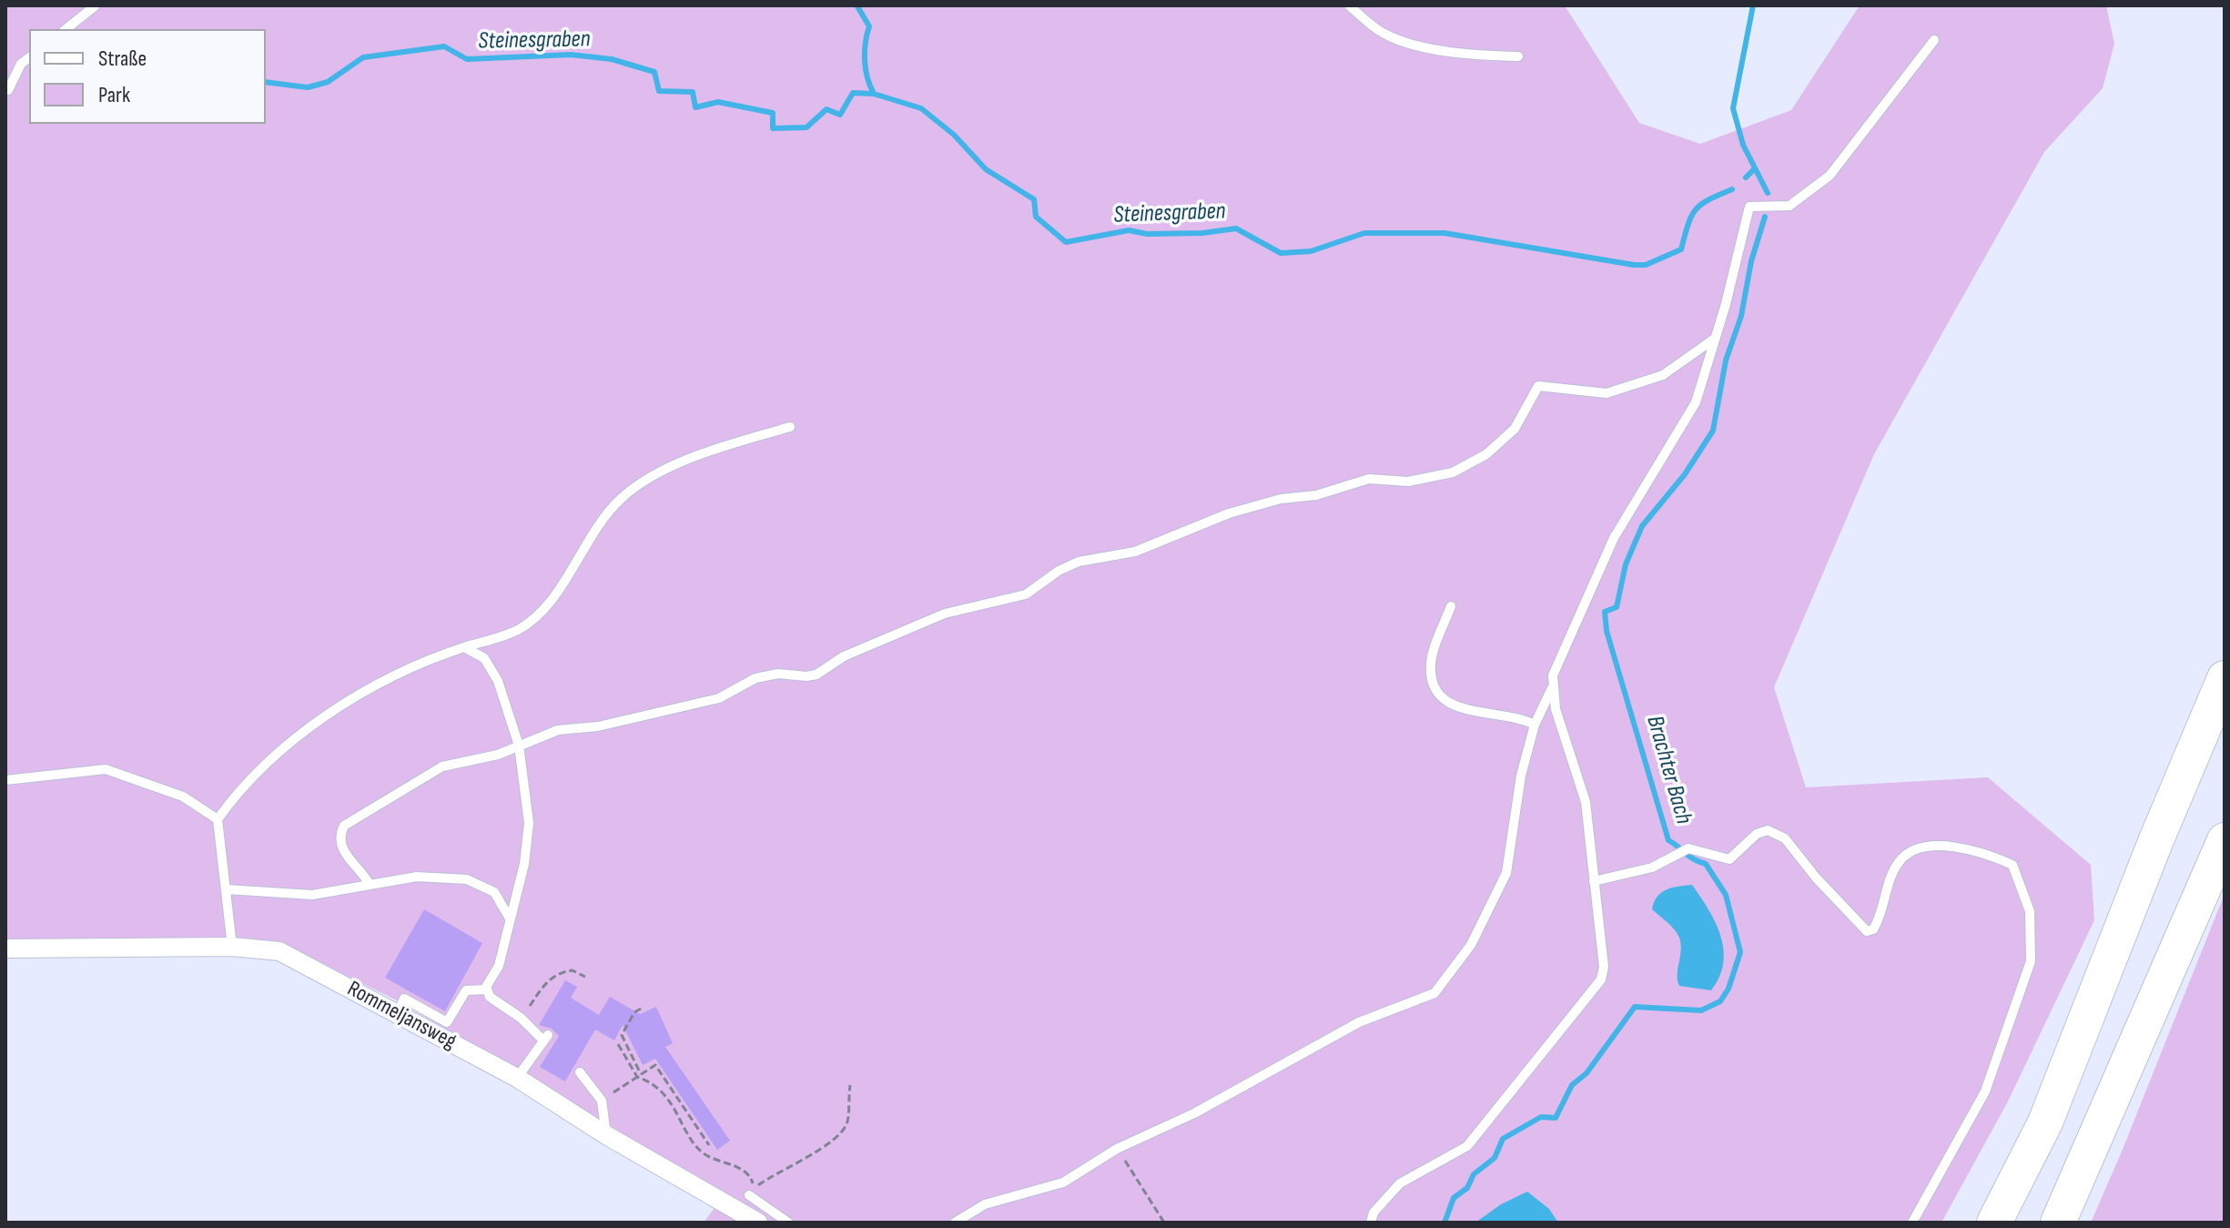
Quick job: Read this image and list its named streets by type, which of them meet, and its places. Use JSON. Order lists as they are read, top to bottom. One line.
{"streets":{"street":["Rommeljansweg"]},"water":["Steinesgraben","Brachter Bach"],"legend":["Straße","Park"]}
